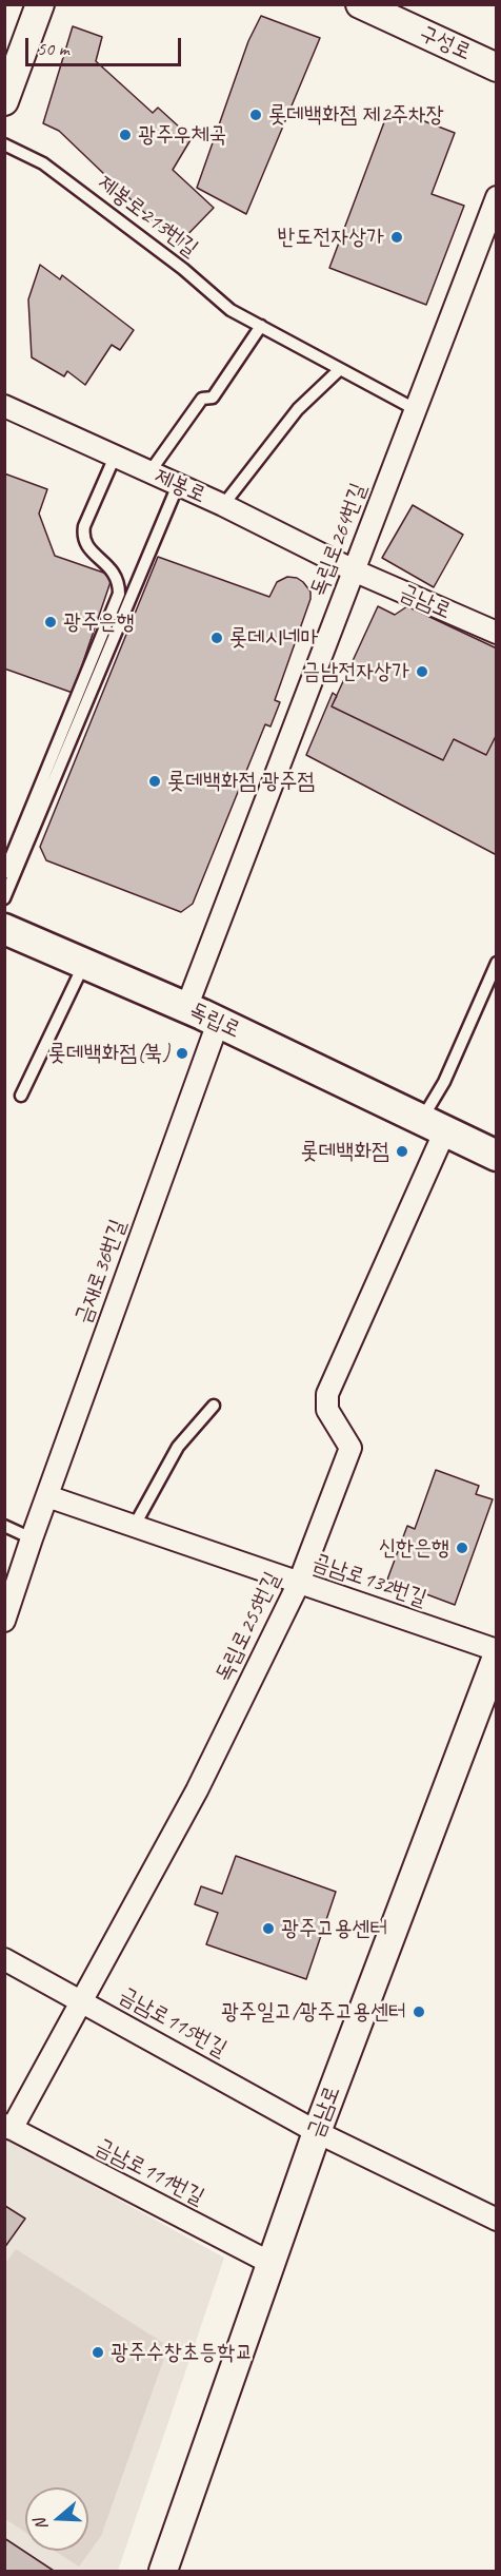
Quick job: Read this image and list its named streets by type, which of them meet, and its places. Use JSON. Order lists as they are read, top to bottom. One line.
{"streets":{"main road":["독립로"],"street":["구성로","제봉로","독립로264번길","금남로","금재로36번길","금남로132번길","독립로255번길","금남로115번길","금남로111번길"],"lane":["제봉로213번길"]},"crossings":[["제봉로213번길","독립로264번길"],["제봉로","독립로264번길"],["제봉로","금남로"],["독립로264번길","금남로"],["독립로264번길","독립로"],["금남로","금남로115번길"],["금남로","금남로111번길"],["독립로","금재로36번길"],["독립로","독립로255번길"],["금재로36번길","금남로132번길"],["금남로132번길","독립로255번길"],["독립로255번길","금남로115번길"],["독립로255번길","금남로111번길"]],"places":["롯데백화점 제2주차장","광주우체국","반도전자상가","광주은행","롯데시네마","금남전자상가","롯데백화점 광주점","롯데백화점(북)","롯데백화점","신한은행","광주고용센터","광주일고/광주고용센터","광주수창초등학교"],"scale_bar":"50 m","north":"left"}
